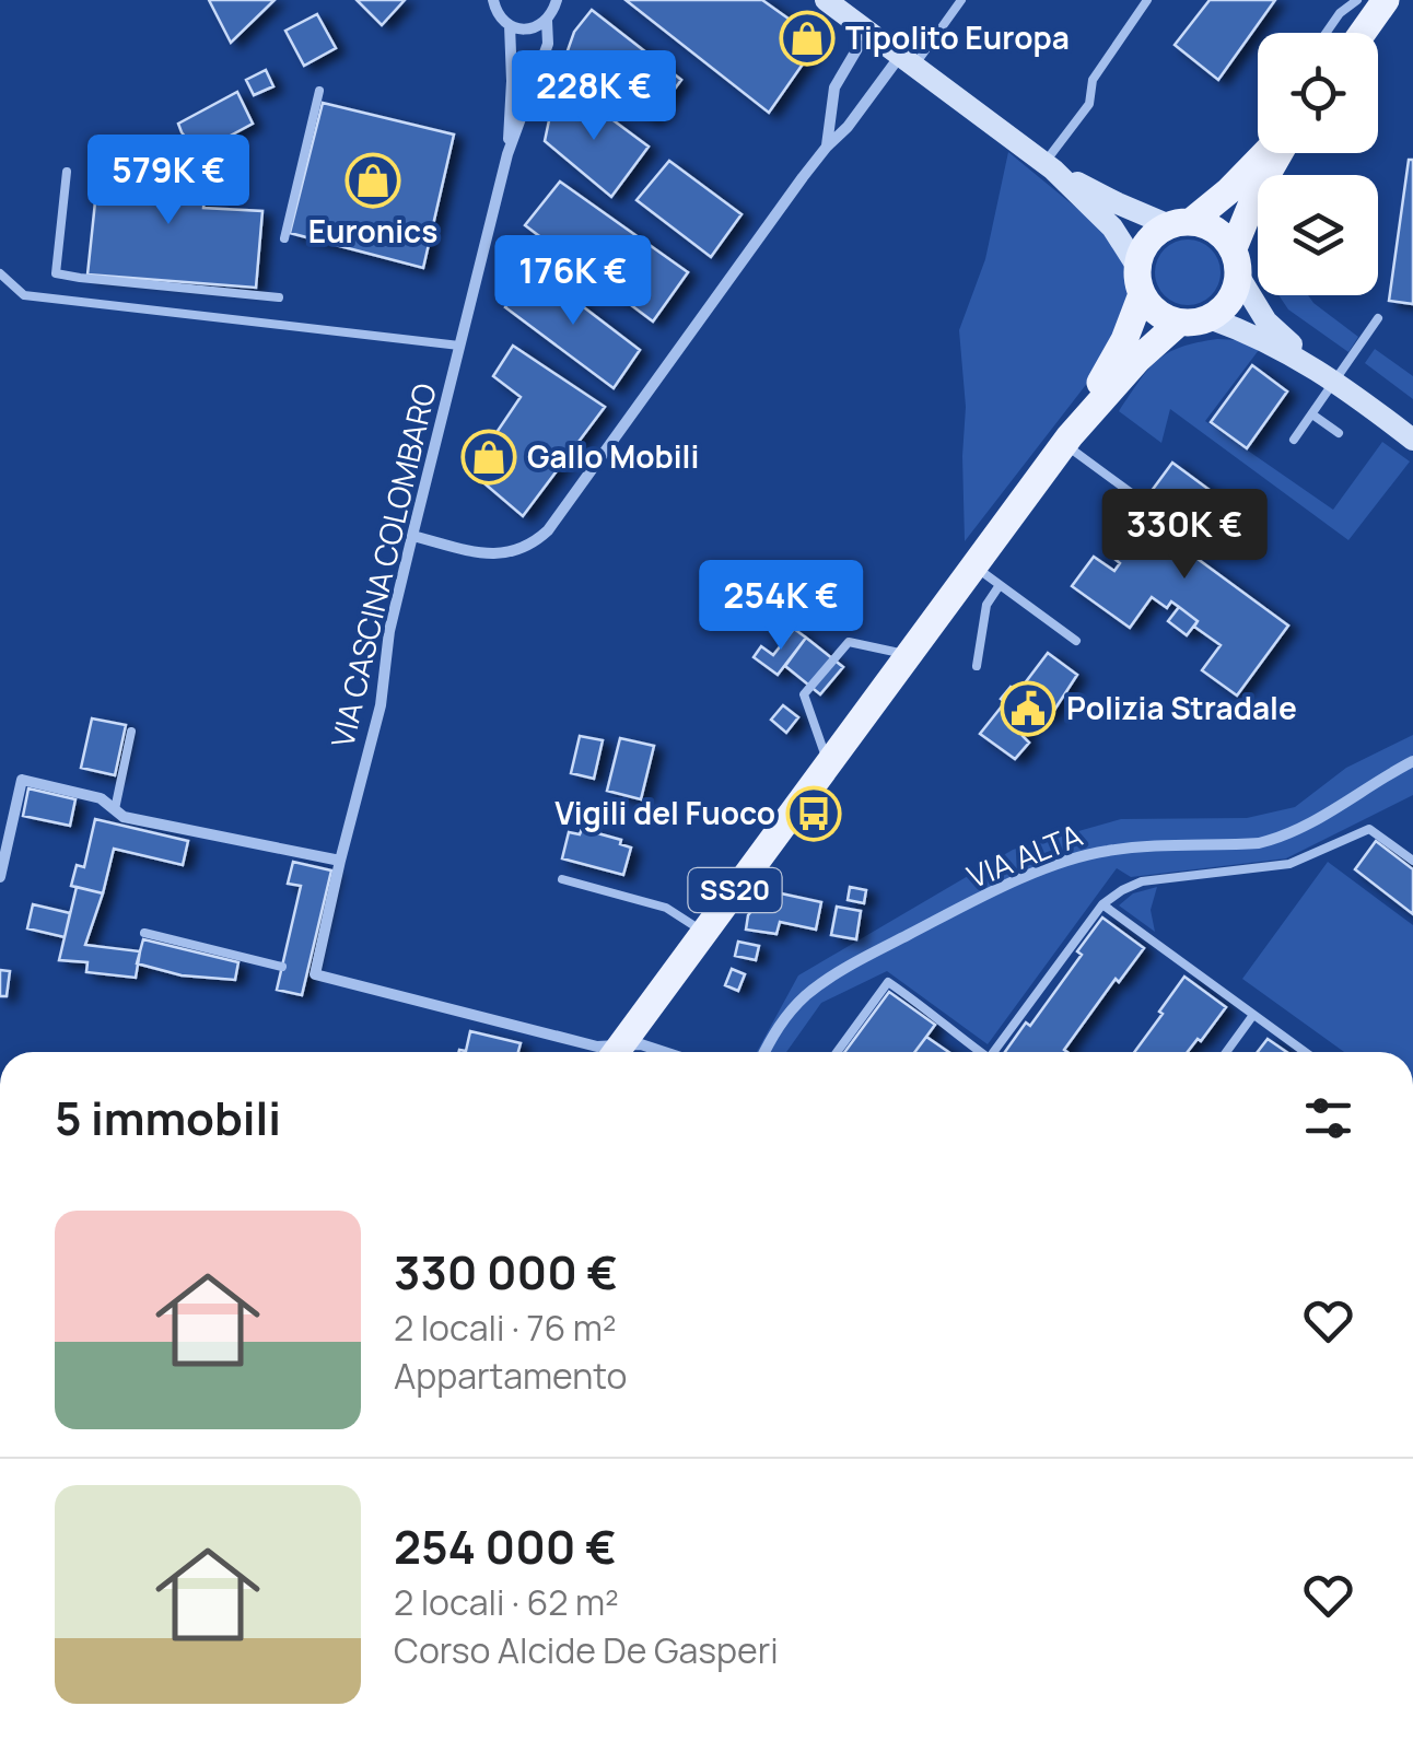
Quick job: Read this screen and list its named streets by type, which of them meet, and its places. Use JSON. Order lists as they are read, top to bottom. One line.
{"streets":{"main road":["SS20"],"street":["VIA CASCINA COLOMBARO","VIA ALTA"]},"places":{"shop":["Tipolito Europa","Euronics","Gallo Mobili"],"public building":["Polizia Stradale"],"bus stop":["Vigili del Fuoco"]},"page":{"price":["228K €","579K €","176K €","330K €","254K €"],"heading":"5 immobili","list":[{"name":"330 000 €","note":"2 locali · 76 m² · Appartamento"},{"name":"254 000 €","note":"2 locali · 62 m² · Corso Alcide De Gasperi"}]}}
